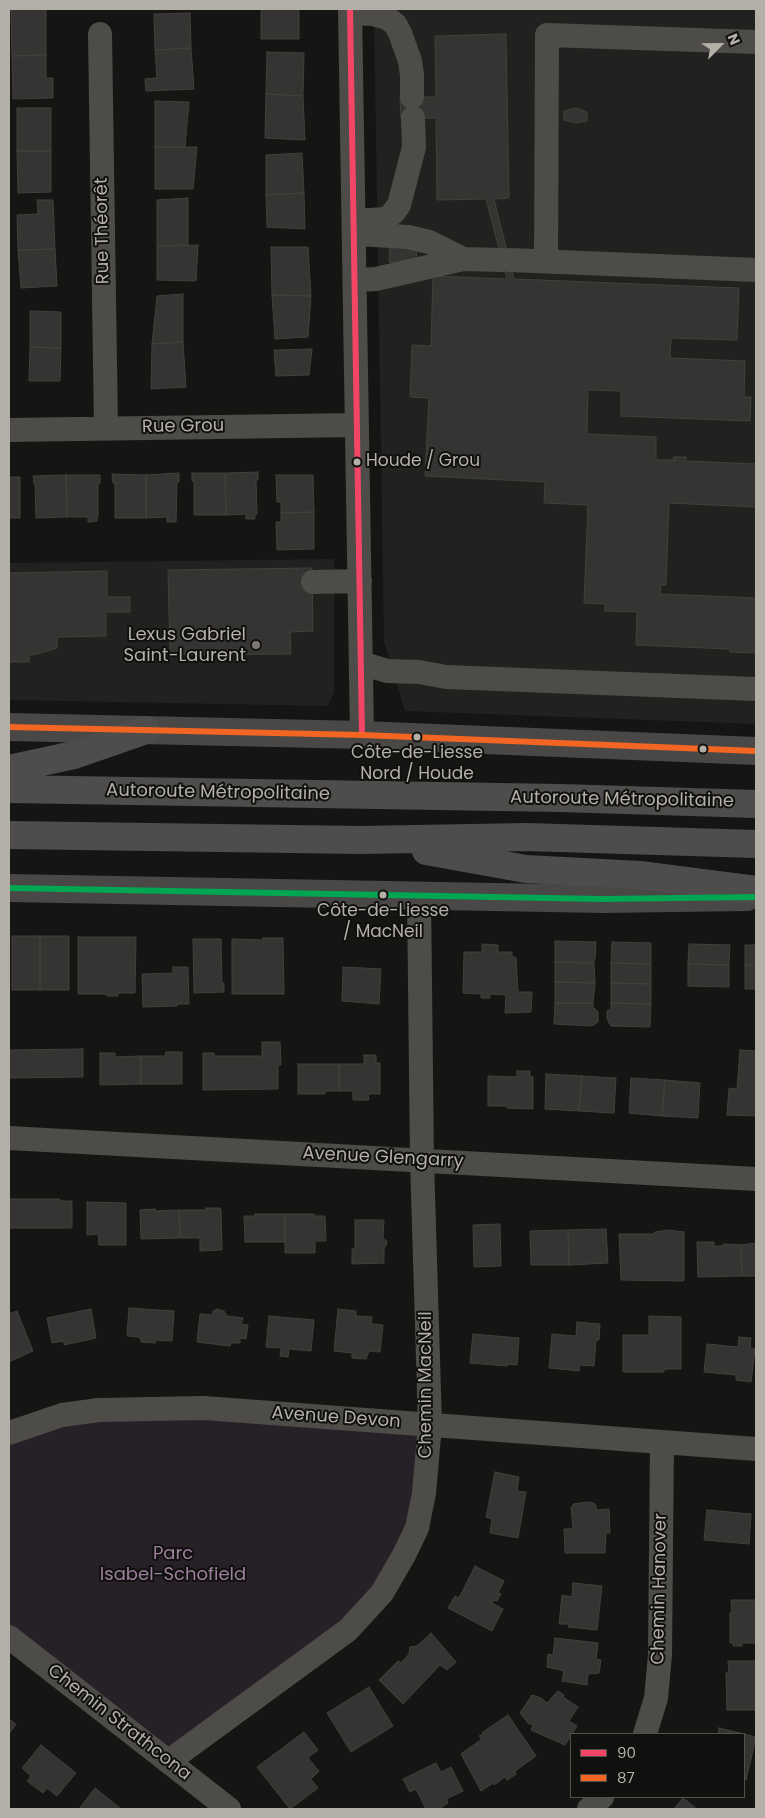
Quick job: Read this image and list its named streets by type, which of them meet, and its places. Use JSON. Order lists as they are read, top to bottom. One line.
{"streets":{"highway":["Autoroute Métropolitaine"],"street":["Rue Théorêt","Rue Grou","Avenue Glengarry","Chemin MacNeil","Avenue Devon","Chemin Hanover","Chemin Strathcona"]},"crossings":[["Rue Théorêt","Rue Grou"],["Avenue Glengarry","Chemin MacNeil"],["Chemin MacNeil","Avenue Devon"],["Chemin MacNeil","Chemin Strathcona"],["Avenue Devon","Chemin Hanover"]],"parks":["Parc Isabel-Schofield"],"places":["Houde / Grou","Lexus Gabriel Saint-Laurent","Côte-de-Liesse Nord / Houde","Côte-de-Liesse / MacNeil"],"lines":["transit line 90","transit line 87"],"legend":["90","87"],"north":"top right"}
